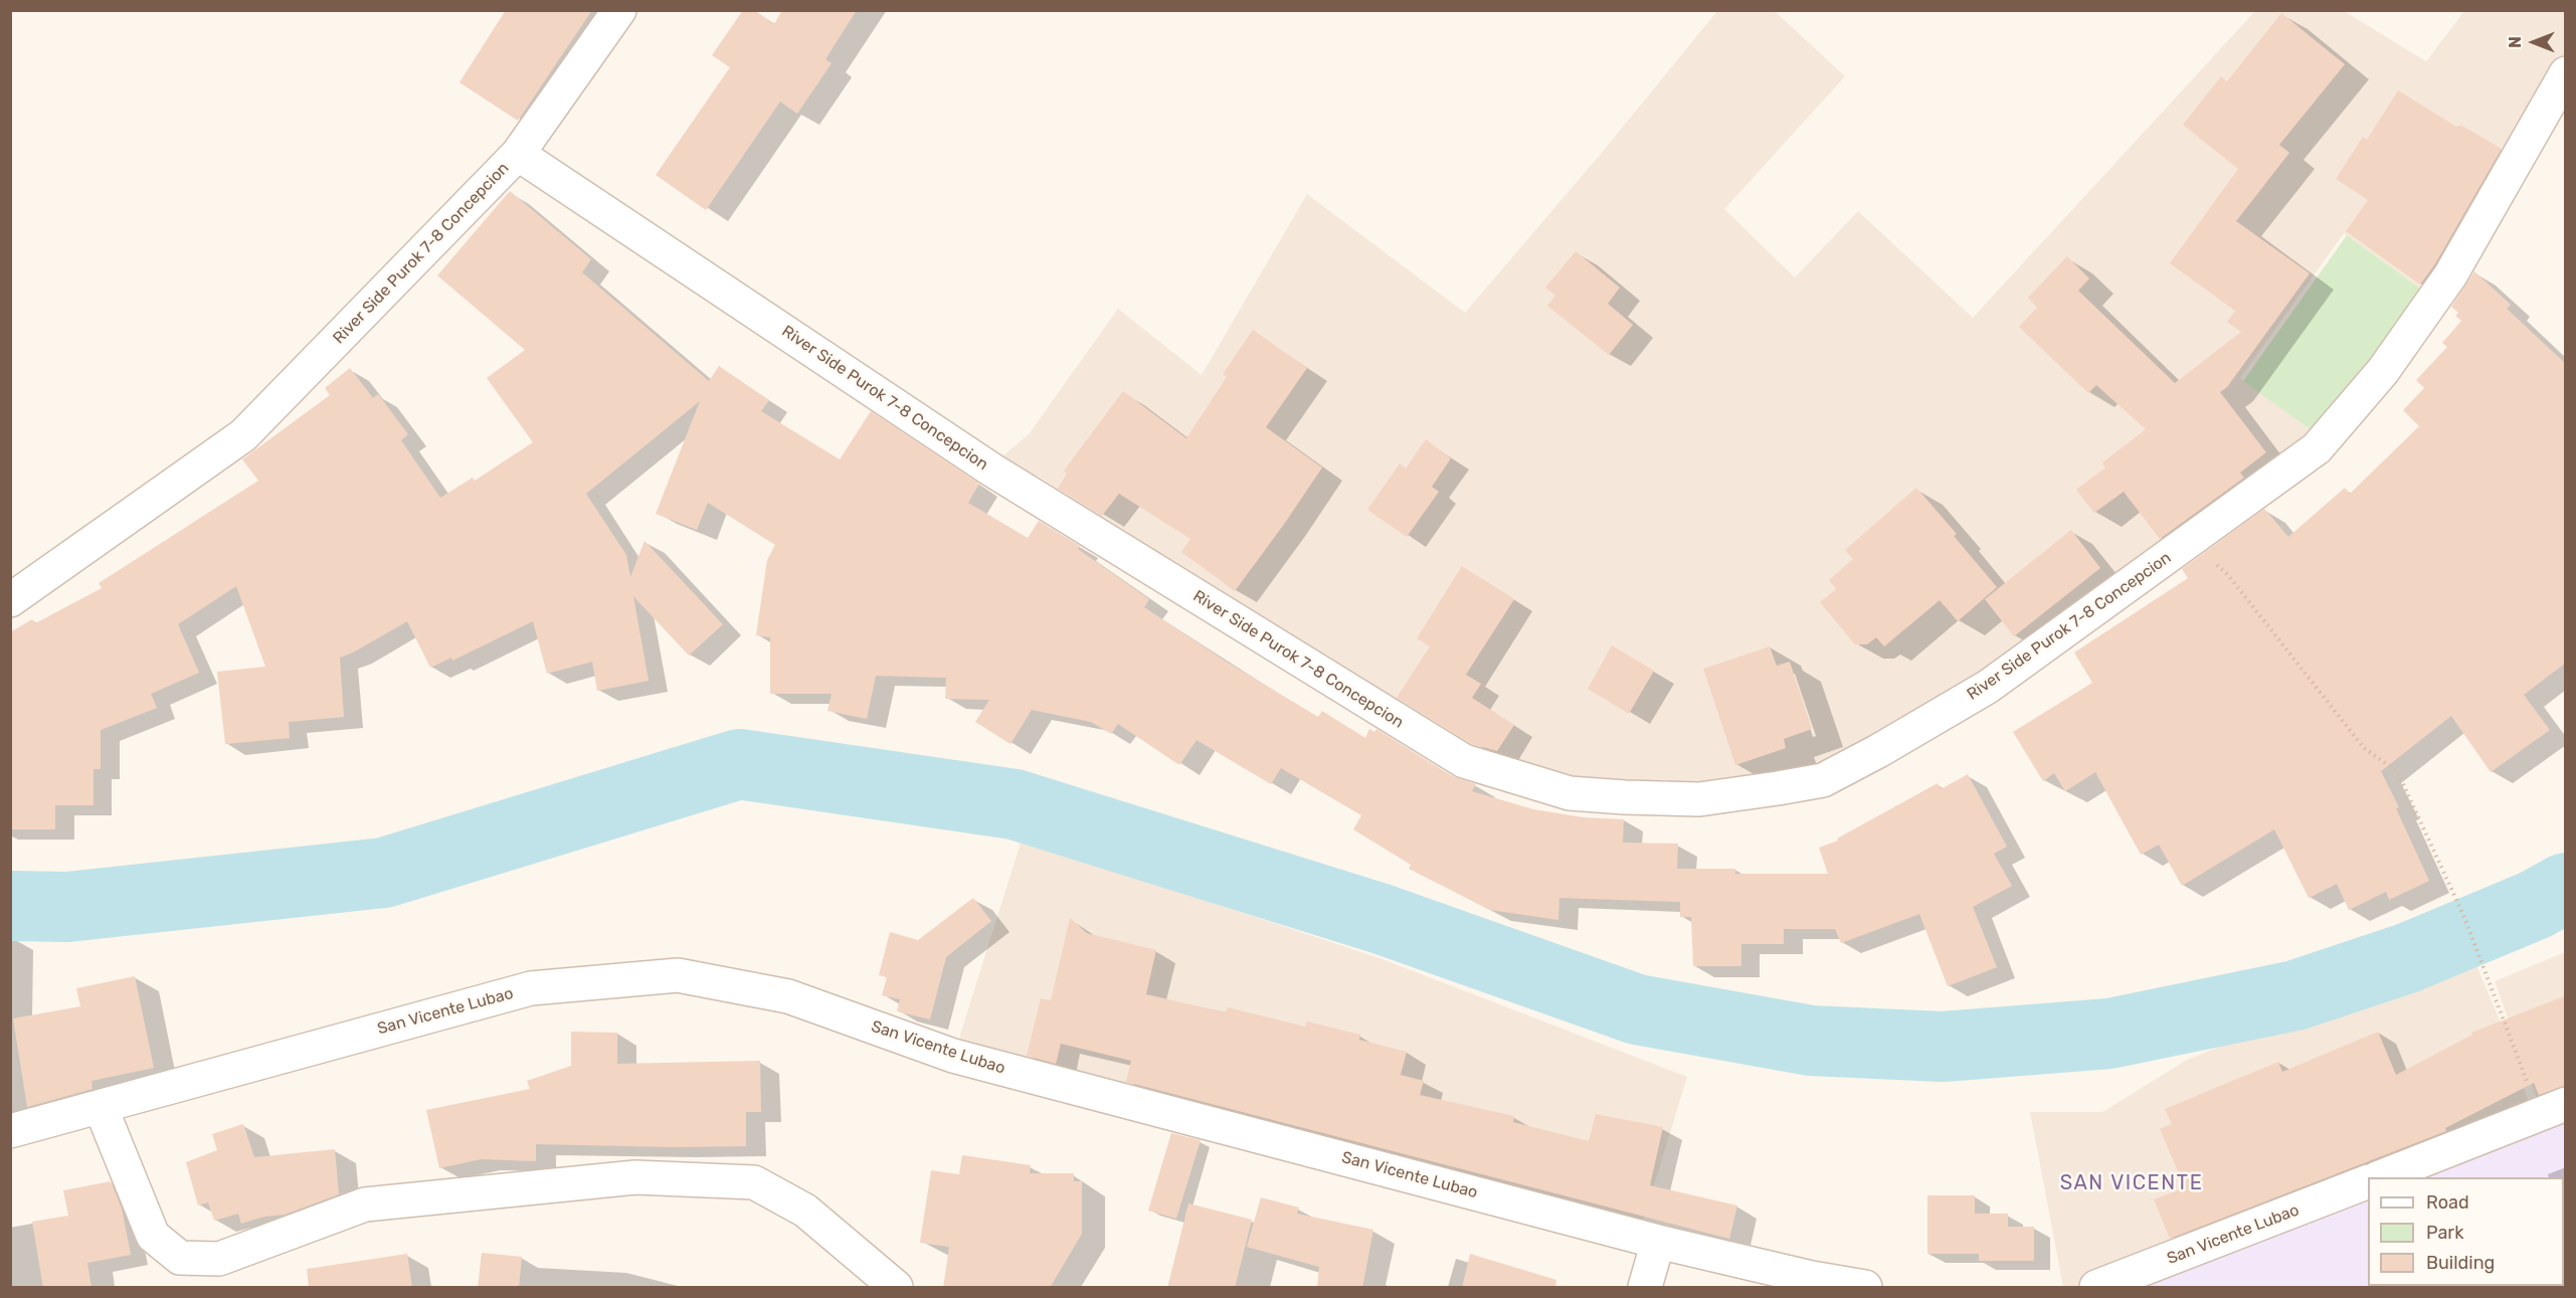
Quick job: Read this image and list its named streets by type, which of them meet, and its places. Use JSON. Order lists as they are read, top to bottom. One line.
{"streets":{"street":["River Side Purok 7-8 Concepcion","San Vicente Lubao"]},"districts":["SAN VICENTE"],"legend":["Road","Park","Building"],"north":"left"}
